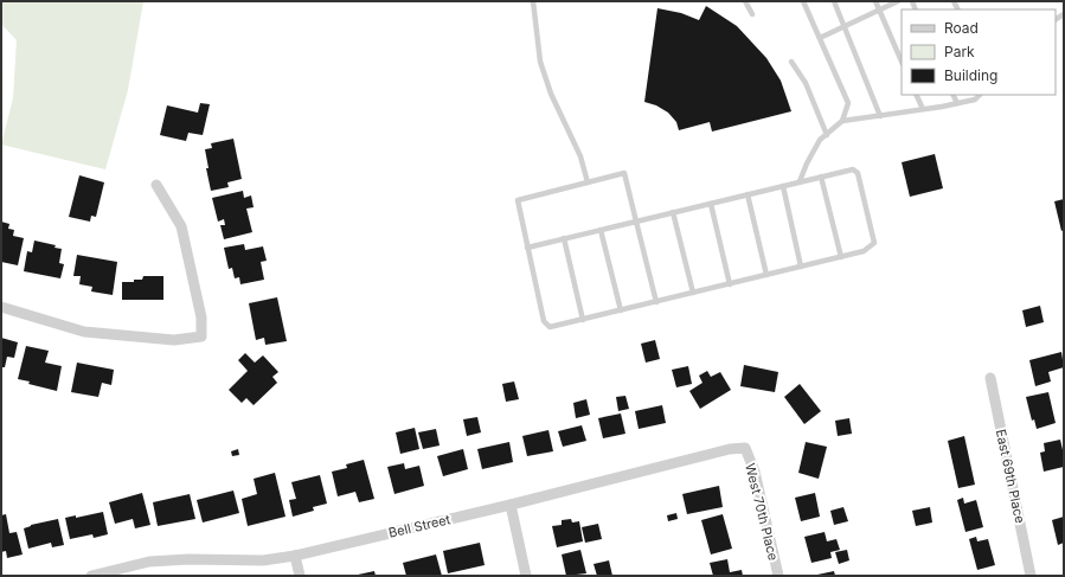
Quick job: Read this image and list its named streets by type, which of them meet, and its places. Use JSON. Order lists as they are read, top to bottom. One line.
{"streets":{"street":["East 69th Place","West 70th Place","Bell Street"]},"crossings":[["West 70th Place","Bell Street"]],"legend":["Road","Park","Building"]}
